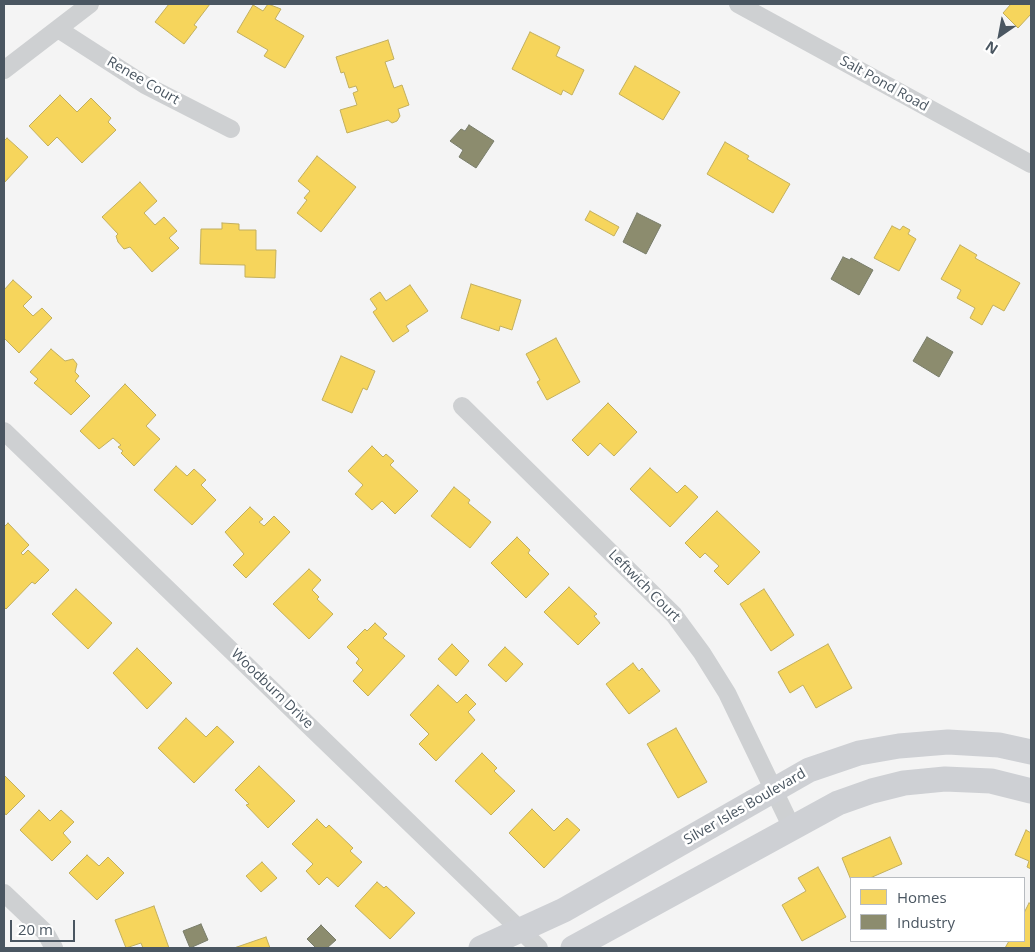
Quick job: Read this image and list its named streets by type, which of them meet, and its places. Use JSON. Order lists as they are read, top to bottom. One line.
{"streets":{"street":["Renee Court","Salt Pond Road","Leftwich Court","Woodburn Drive","Silver Isles Boulevard"]},"crossings":[["Leftwich Court","Silver Isles Boulevard"],["Woodburn Drive","Silver Isles Boulevard"]],"legend":["Homes","Industry"],"scale_bar":"20 m","north":"bottom left"}
